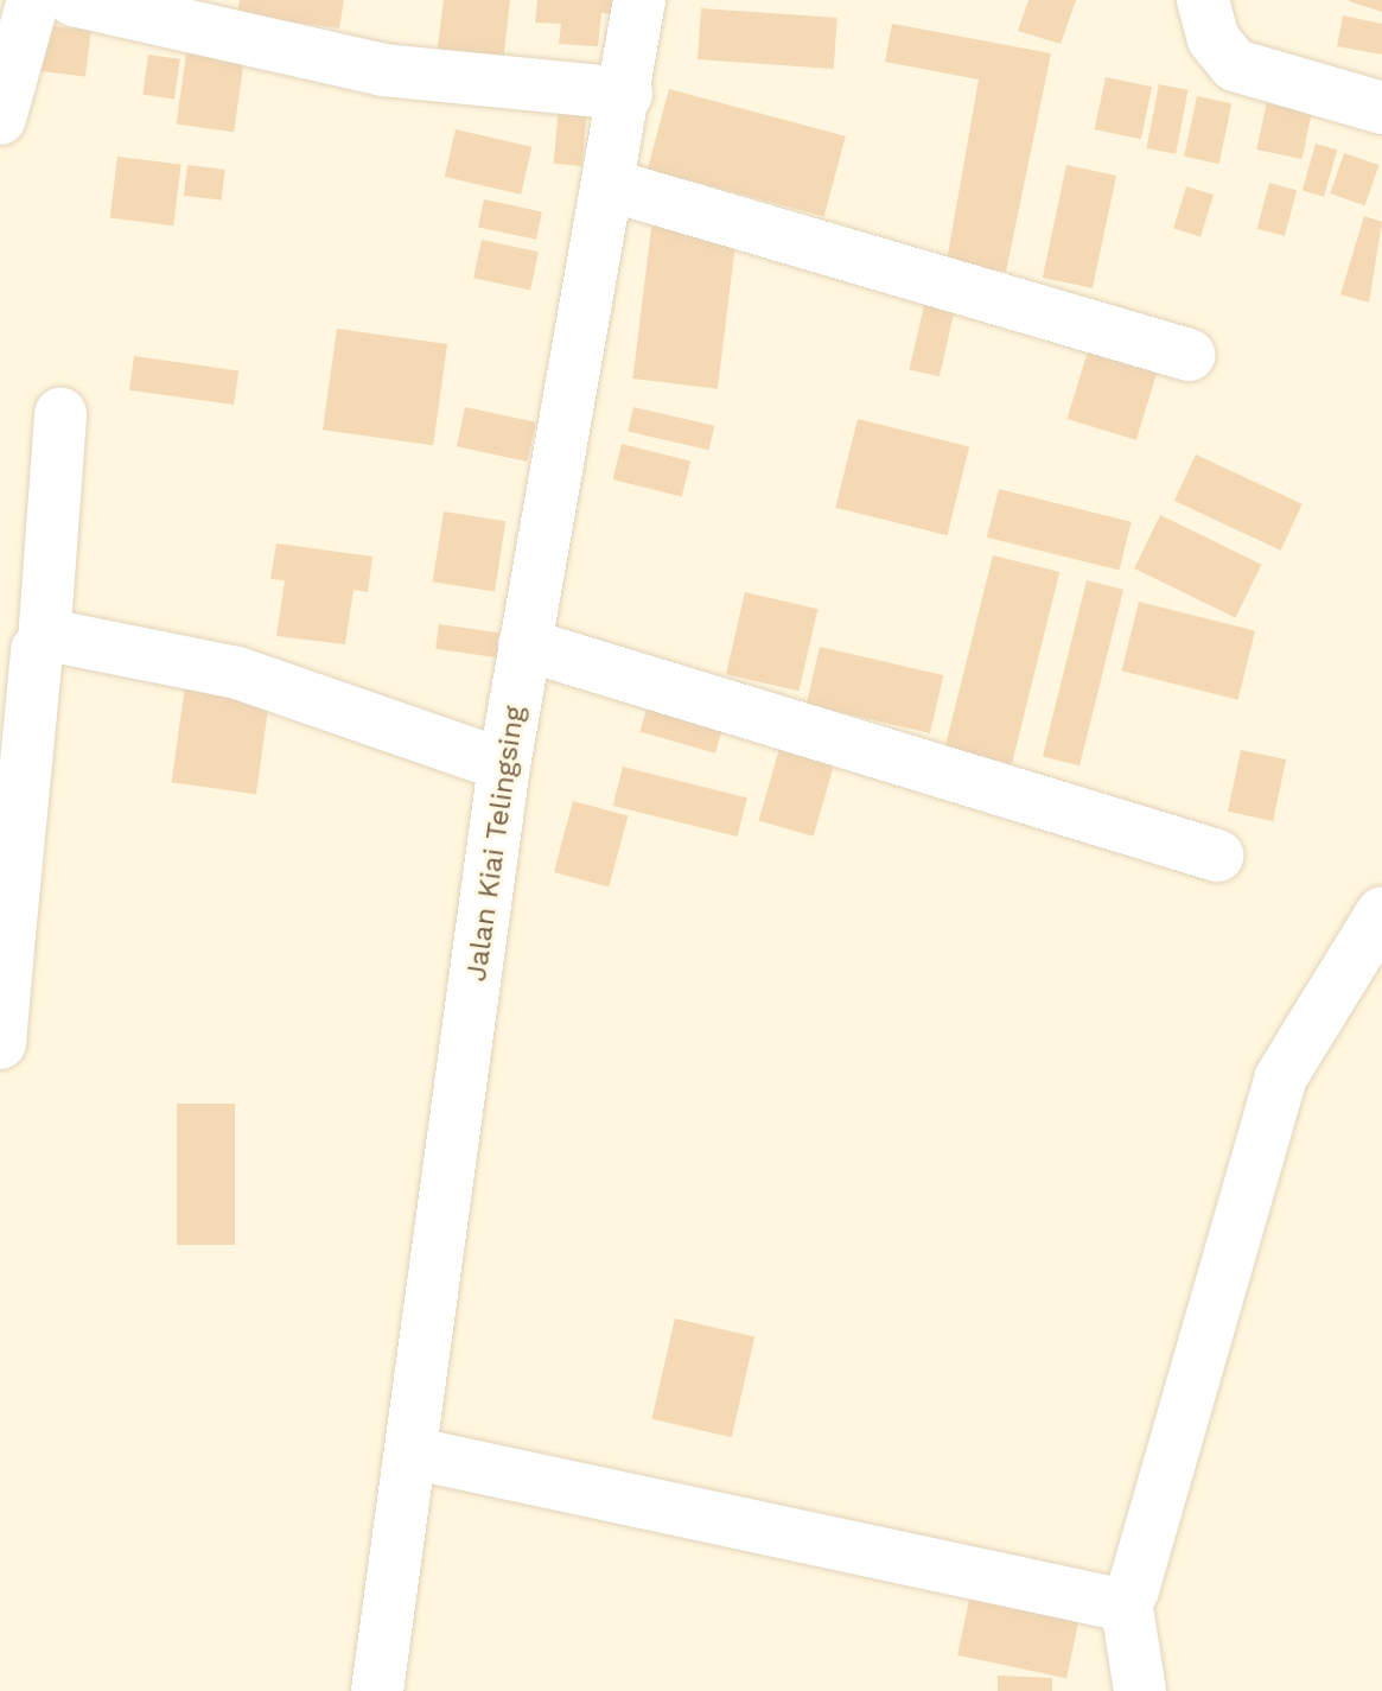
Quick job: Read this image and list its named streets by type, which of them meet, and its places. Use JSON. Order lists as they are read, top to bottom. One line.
{"streets":{"street":["Jalan Kiai Telingsing"]}}
